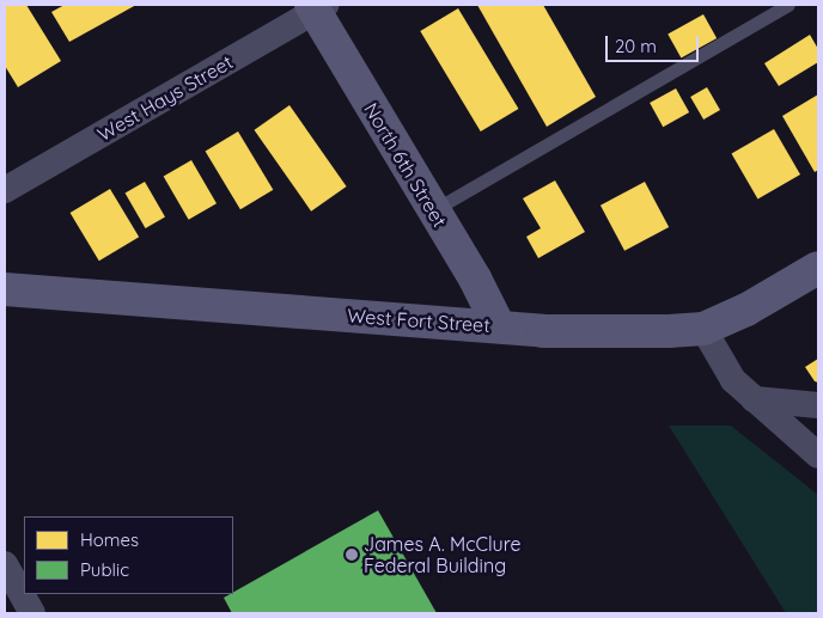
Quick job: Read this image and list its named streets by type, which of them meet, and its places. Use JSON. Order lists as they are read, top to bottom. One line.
{"streets":{"street":["West Hays Street","North 6th Street","West Fort Street"]},"crossings":[["West Hays Street","North 6th Street"],["North 6th Street","West Fort Street"]],"places":["James A. McClure Federal Building"],"legend":["Homes","Public"],"scale_bar":"20 m"}
